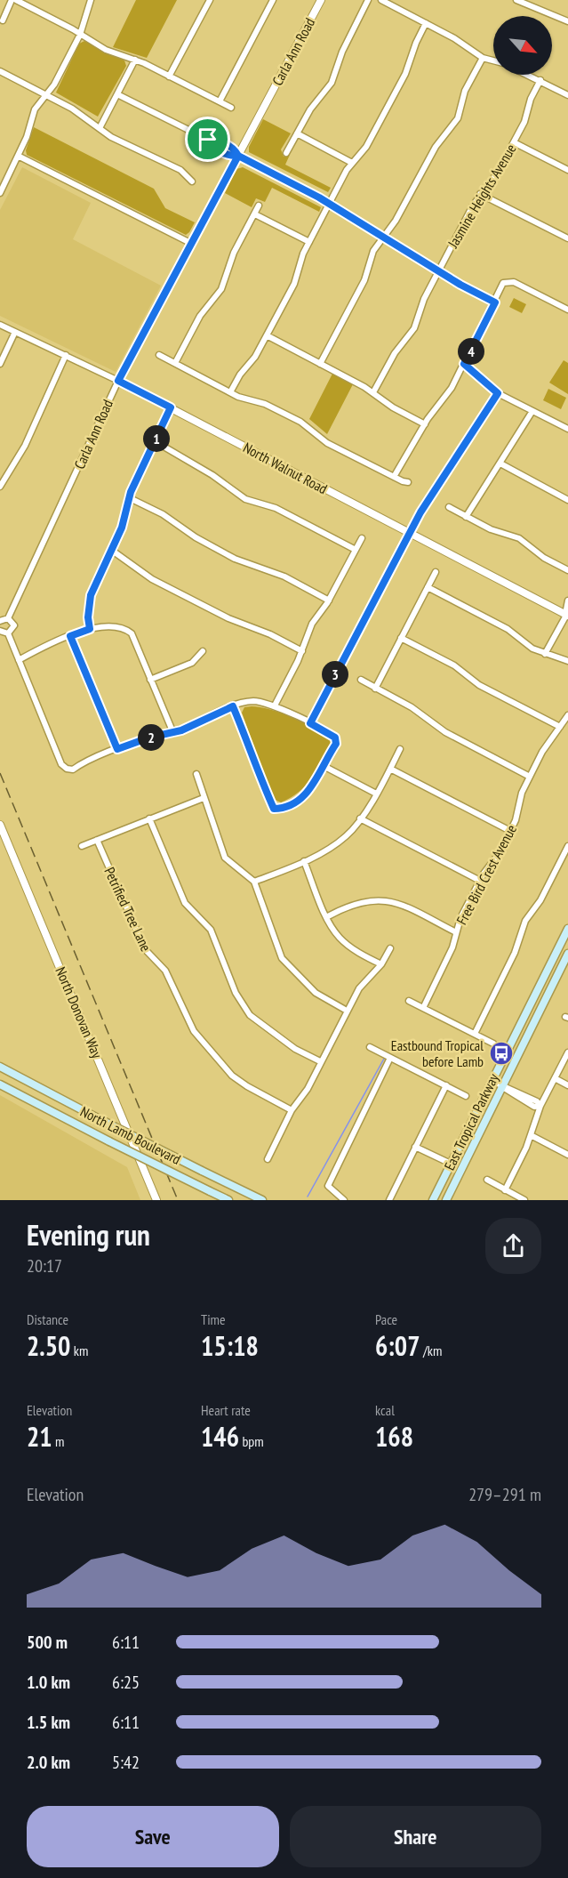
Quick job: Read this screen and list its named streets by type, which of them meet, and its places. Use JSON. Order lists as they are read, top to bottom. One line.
{"streets":{"main road":["East Tropical Parkway","North Lamb Boulevard"],"street":["Carla Ann Road","Jasmine Heights Avenue","North Walnut Road","Free Bird Crest Avenue","Petrified Tree Lane","North Donovan Way"]},"crossings":[["Carla Ann Road","North Walnut Road"]],"places":{"bus stop":["Eastbound Tropical before Lamb"]},"north":"bottom right","page":{"pins":["4","1","3","2"],"heading":["Evening run","20:17"],"stats":[["Distance","2.50 km"],["Time","15:18"],["Pace","6:07 /km"],["Elevation","21 m"],["Heart rate","146 bpm"],["kcal","168"]],"chart":["Elevation","279–291 m"],"list":[{"name":"500 m","note":"6:11"},{"name":"1.0 km","note":"6:25"},{"name":"1.5 km","note":"6:11"},{"name":"2.0 km","note":"5:42"}],"buttons":["Save","Share"]}}
